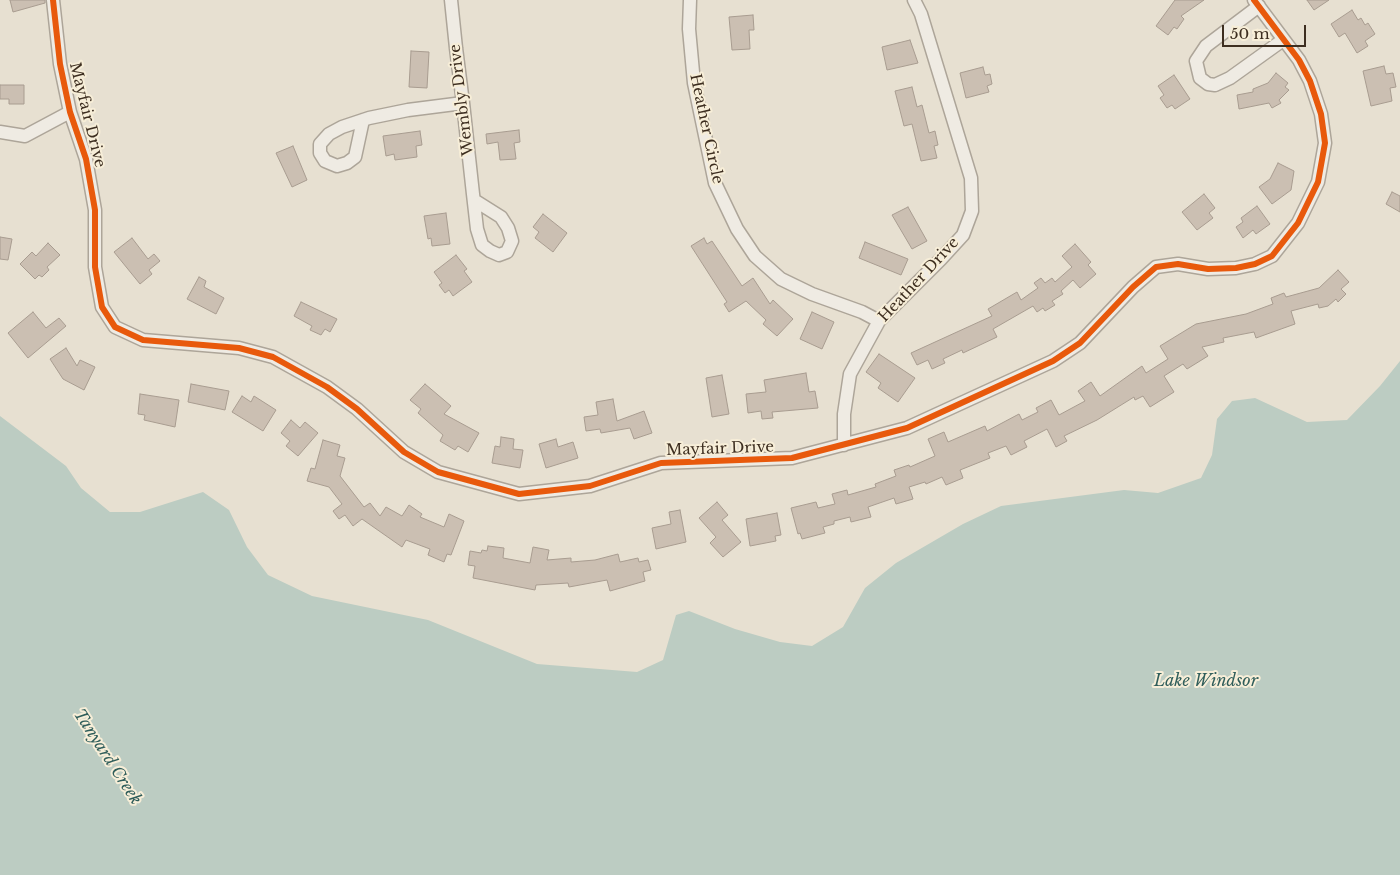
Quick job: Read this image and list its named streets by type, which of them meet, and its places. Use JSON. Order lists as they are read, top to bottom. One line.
{"streets":{"street":["Wembly Drive","Mayfair Drive","Heather Circle","Heather Drive"]},"crossings":[["Mayfair Drive","Heather Drive"],["Heather Circle","Heather Drive"]],"water":["Lake Windsor","Tanyard Creek"],"scale_bar":"50 m"}
